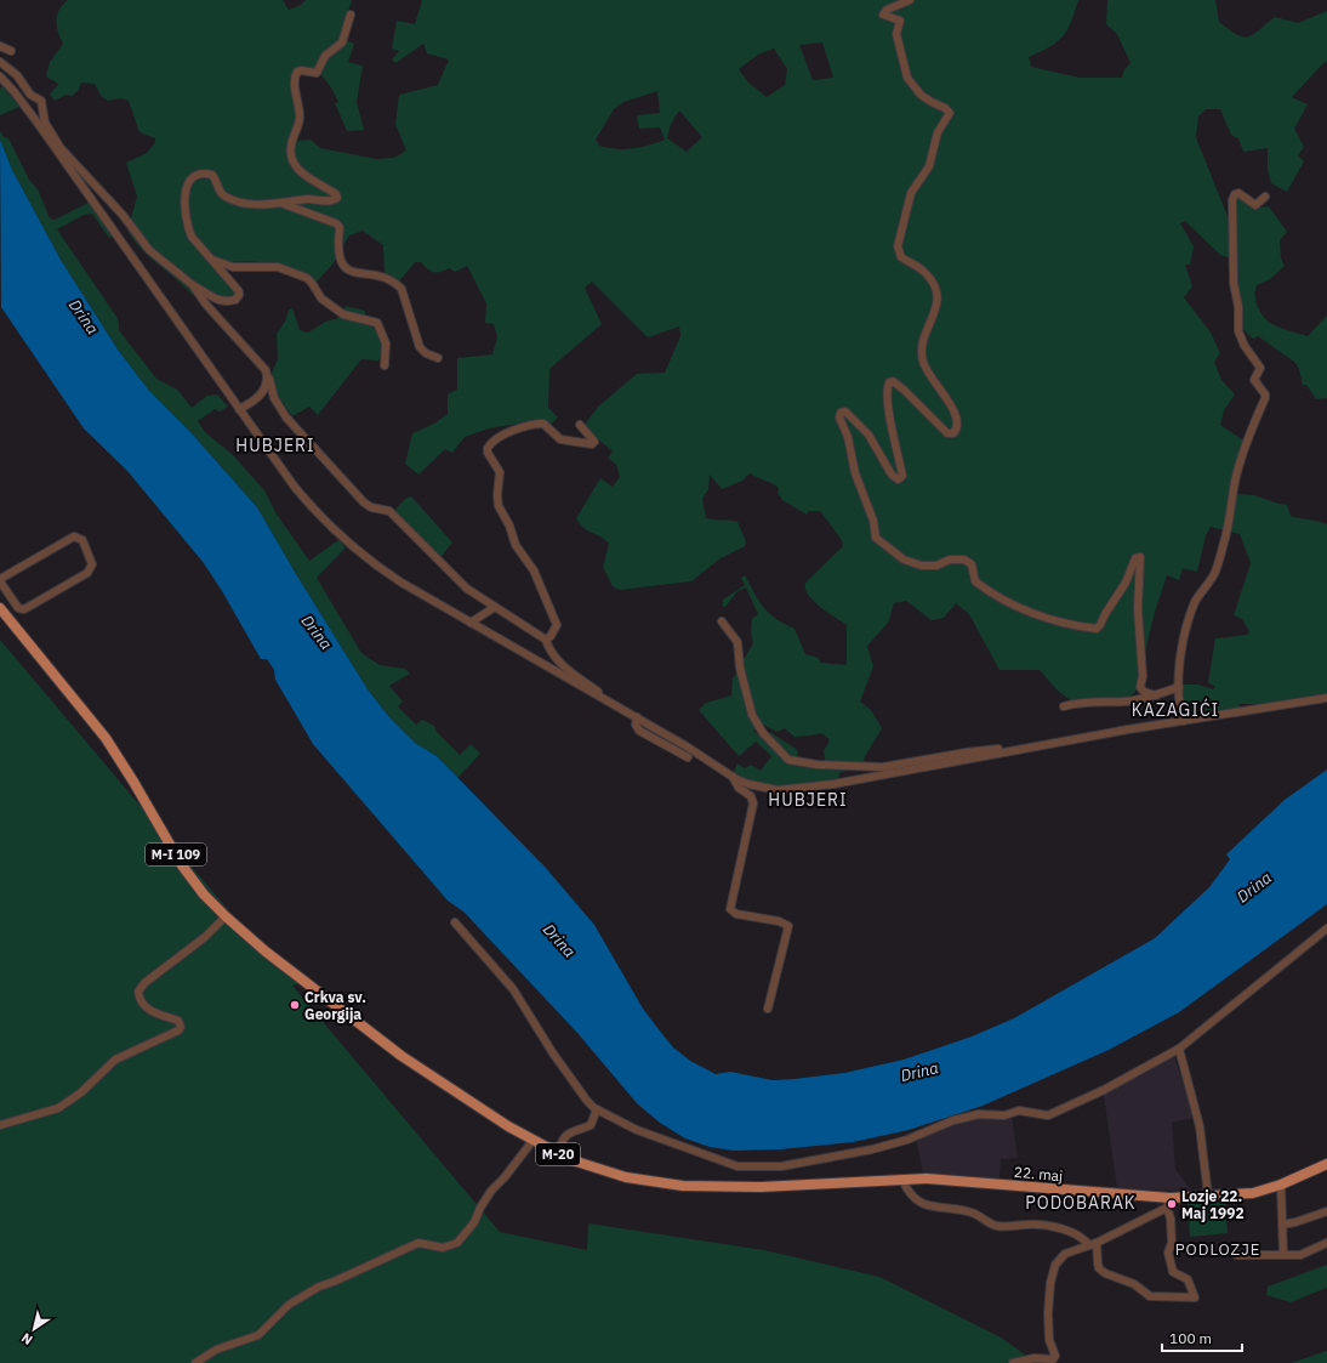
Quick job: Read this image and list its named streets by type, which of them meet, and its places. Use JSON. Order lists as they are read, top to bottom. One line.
{"streets":{"main road":["M-I 109","M-20","22. maj"]},"crossings":[["M-I 109","M-20"],["M-20","22. maj"]],"districts":["HUBJERI","KAZAGIĆI","HUBJERI","PODOBARAK","PODLOZJE"],"water":["Drina"],"places":["Crkva sv. Georgija","Lozje 22. Maj 1992"],"scale_bar":"100 m","north":"bottom left"}
